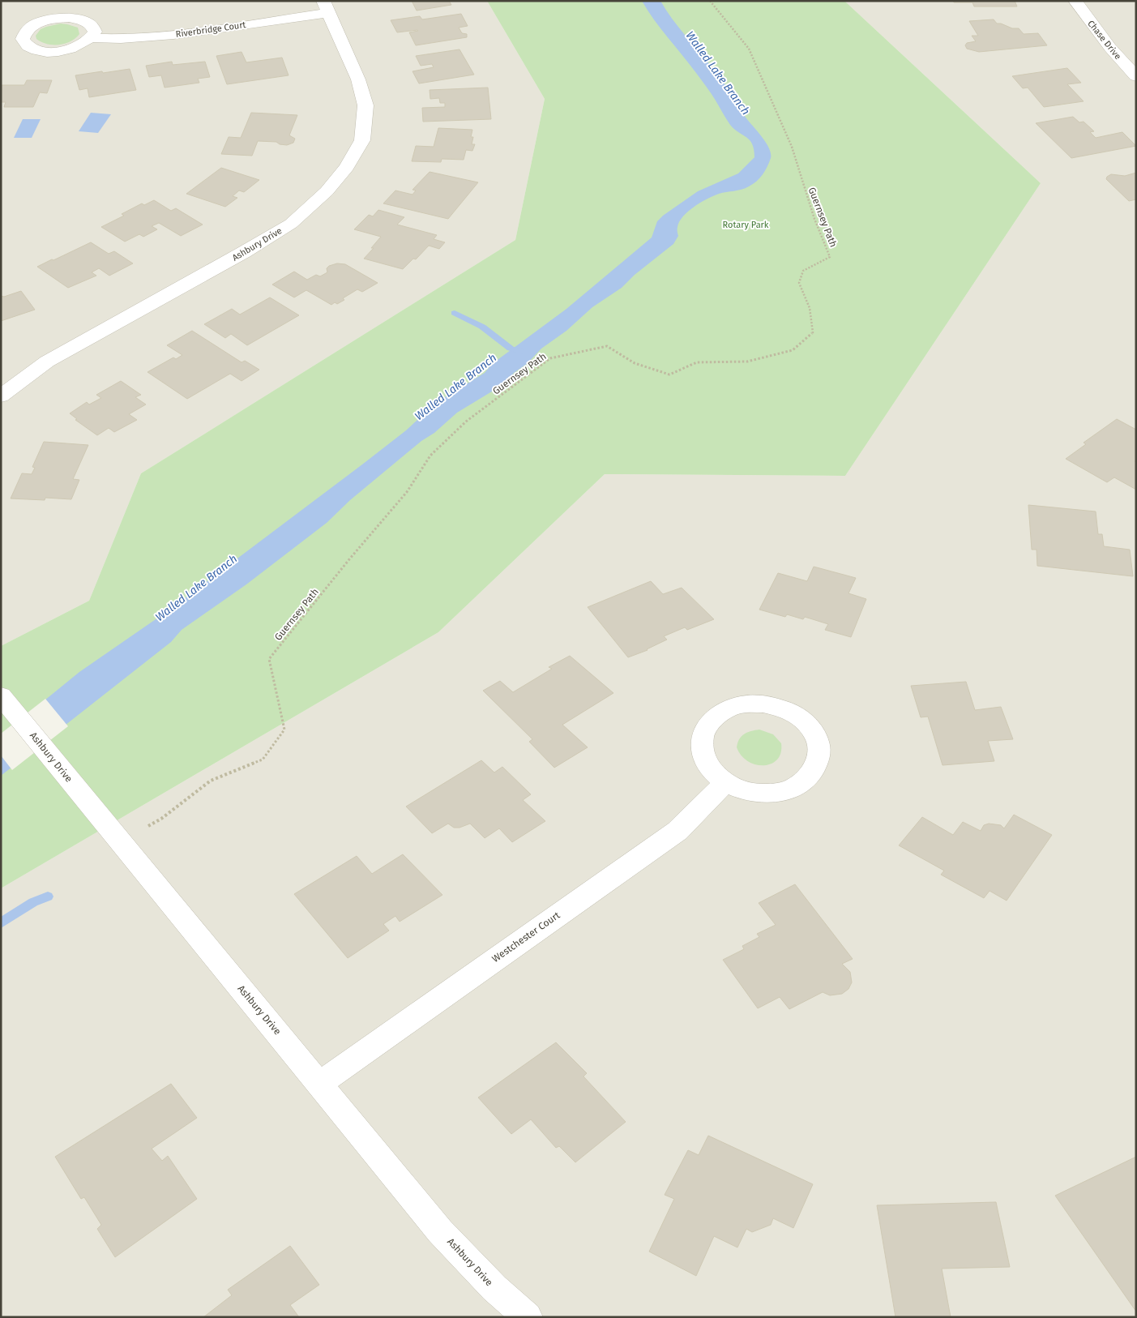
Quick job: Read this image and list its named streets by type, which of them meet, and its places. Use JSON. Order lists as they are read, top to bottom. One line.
{"streets":{"street":["Riverbridge Court","Chase Drive","Ashbury Drive","Westchester Court"],"path":["Guernsey Path"]},"crossings":[["Riverbridge Court","Ashbury Drive"],["Ashbury Drive","Westchester Court"]],"water":["Walled Lake Branch"],"parks":["Rotary Park"]}
